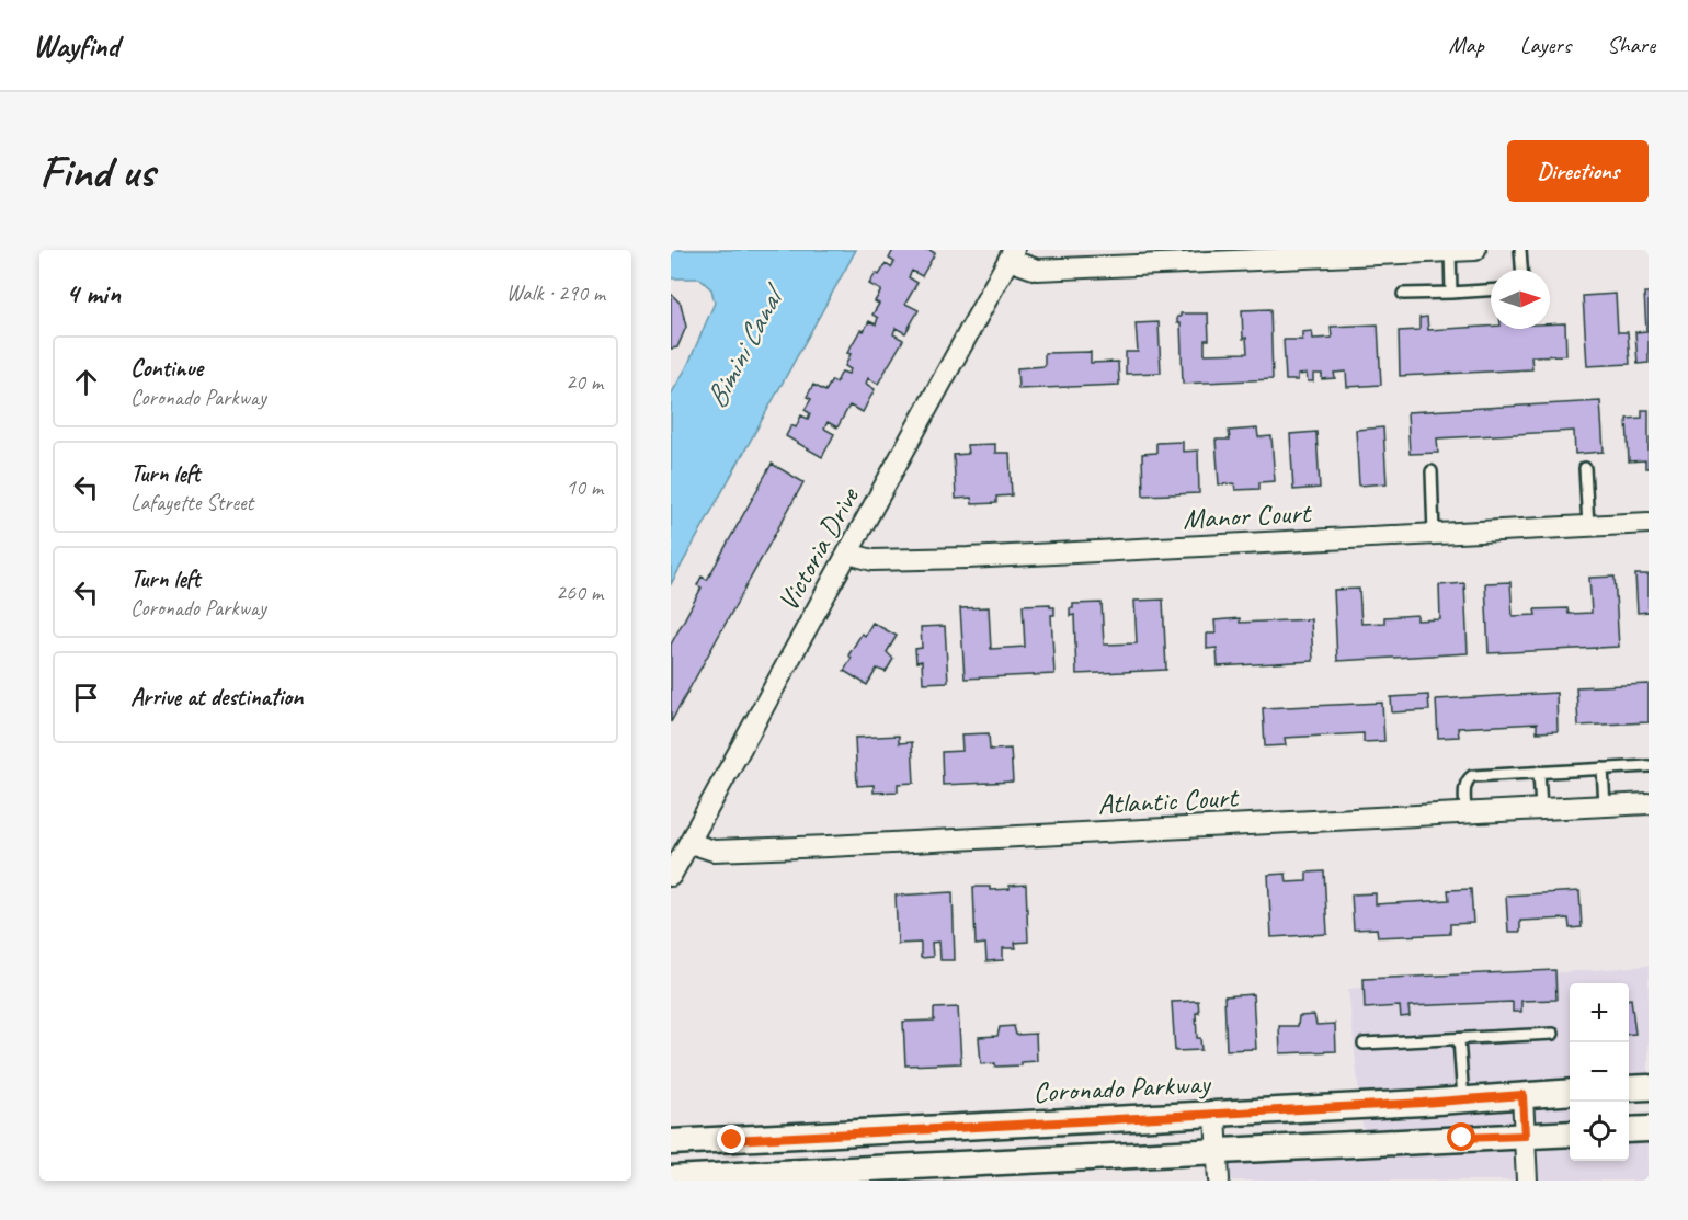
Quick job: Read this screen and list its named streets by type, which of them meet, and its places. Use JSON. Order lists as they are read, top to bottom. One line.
{"streets":{"street":["Manor Court","Victoria Drive","Atlantic Court","Coronado Parkway"]},"crossings":[["Manor Court","Victoria Drive"],["Victoria Drive","Atlantic Court"]],"water":["Bimini Canal"],"north":"right","page":{"header":"Wayfind","nav":["Map","Layers","Share"],"buttons":"Directions","title":"Find us","heading":["4 min","Walk · 290 m"],"list":[["Continue","Coronado Parkway","20 m"],["Turn left","Lafayette Street","10 m"],["Turn left","Coronado Parkway","260 m"],"Arrive at destination"],"map_buttons":["+","−"]}}
